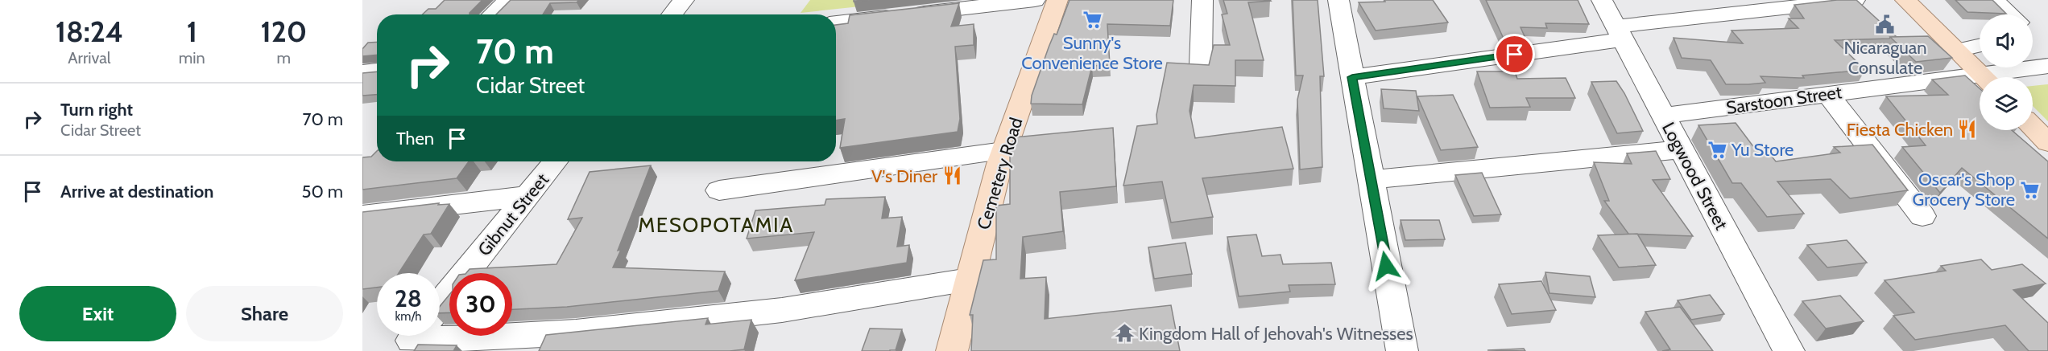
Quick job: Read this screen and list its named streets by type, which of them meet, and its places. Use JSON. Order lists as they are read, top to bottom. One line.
{"streets":{"main road":["Cemetery Road"],"street":["Sarstoon Street","Logwood Street","Gibnut Street"]},"crossings":[["Sarstoon Street","Logwood Street"]],"districts":["MESOPOTAMIA"],"places":{"supermarket":["Sunny's Convenience Store","Yu Store","Oscar's Shop Grocery Store"],"public building":["Nicaraguan Consulate"],"restaurant":["Fiesta Chicken","V's Diner"],"temple":["Kingdom Hall of Jehovah's Witnesses"]},"page":{"eta":["18:24","Arrival","1","min","120","m"],"turn":["70 m","Cidar Street"],"list":[{"name":"Turn right","note":"Cidar Street","value":"70 m"},{"name":"Arrive at destination","value":"50 m"}],"then":"Then","speed":"28 km/h","limit":"30","buttons":["Exit","Share"]}}
